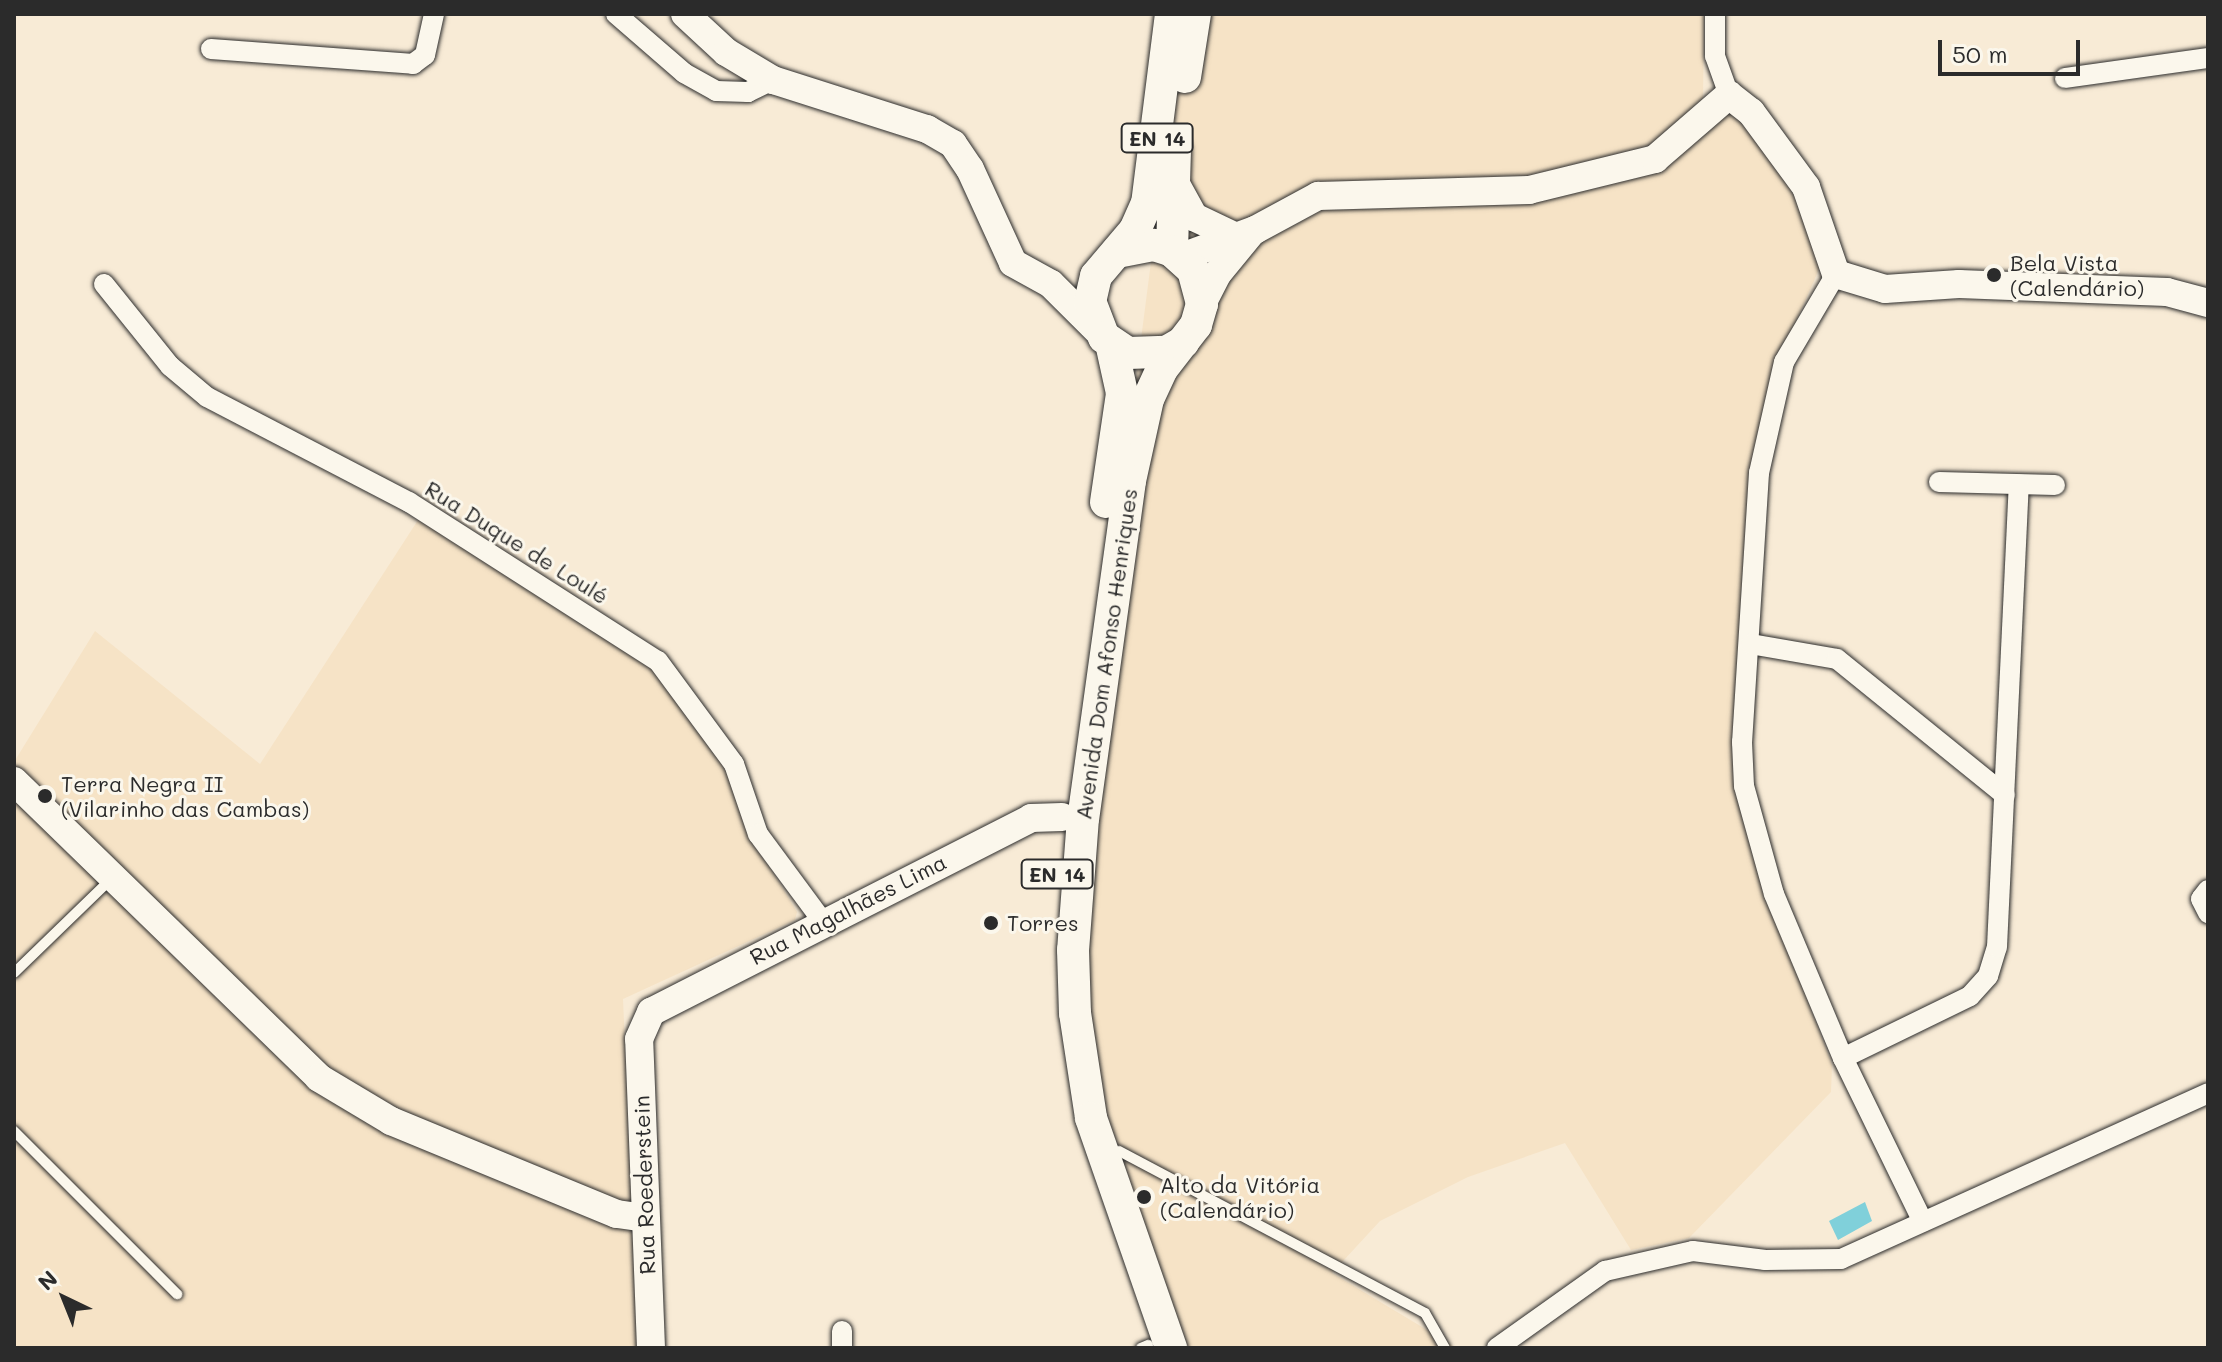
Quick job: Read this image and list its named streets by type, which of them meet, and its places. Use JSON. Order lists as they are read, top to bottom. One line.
{"streets":{"main road":["EN 14","Avenida Dom Afonso Henriques"],"street":["Rua Duque de Loulé","Rua Magalhães Lima","Rua Roederstein"]},"crossings":[["EN 14","Avenida Dom Afonso Henriques"],["Rua Duque de Loulé","Rua Magalhães Lima"],["Avenida Dom Afonso Henriques","Rua Magalhães Lima"],["Rua Magalhães Lima","Rua Roederstein"]],"places":["Bela Vista (Calendário)","Terra Negra II (Vilarinho das Cambas)","Torres","Alto da Vitória (Calendário)"],"scale_bar":"50 m","north":"top left"}
